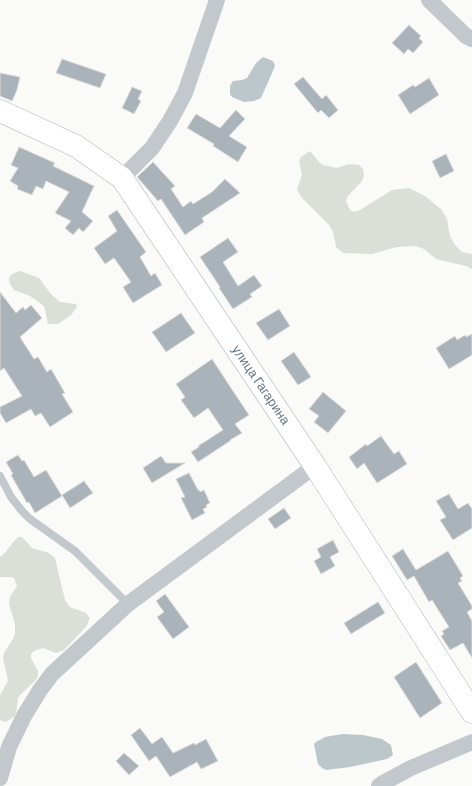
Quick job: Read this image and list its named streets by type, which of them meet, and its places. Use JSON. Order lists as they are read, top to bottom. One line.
{"streets":{"main road":["улица Гагарина"]}}
